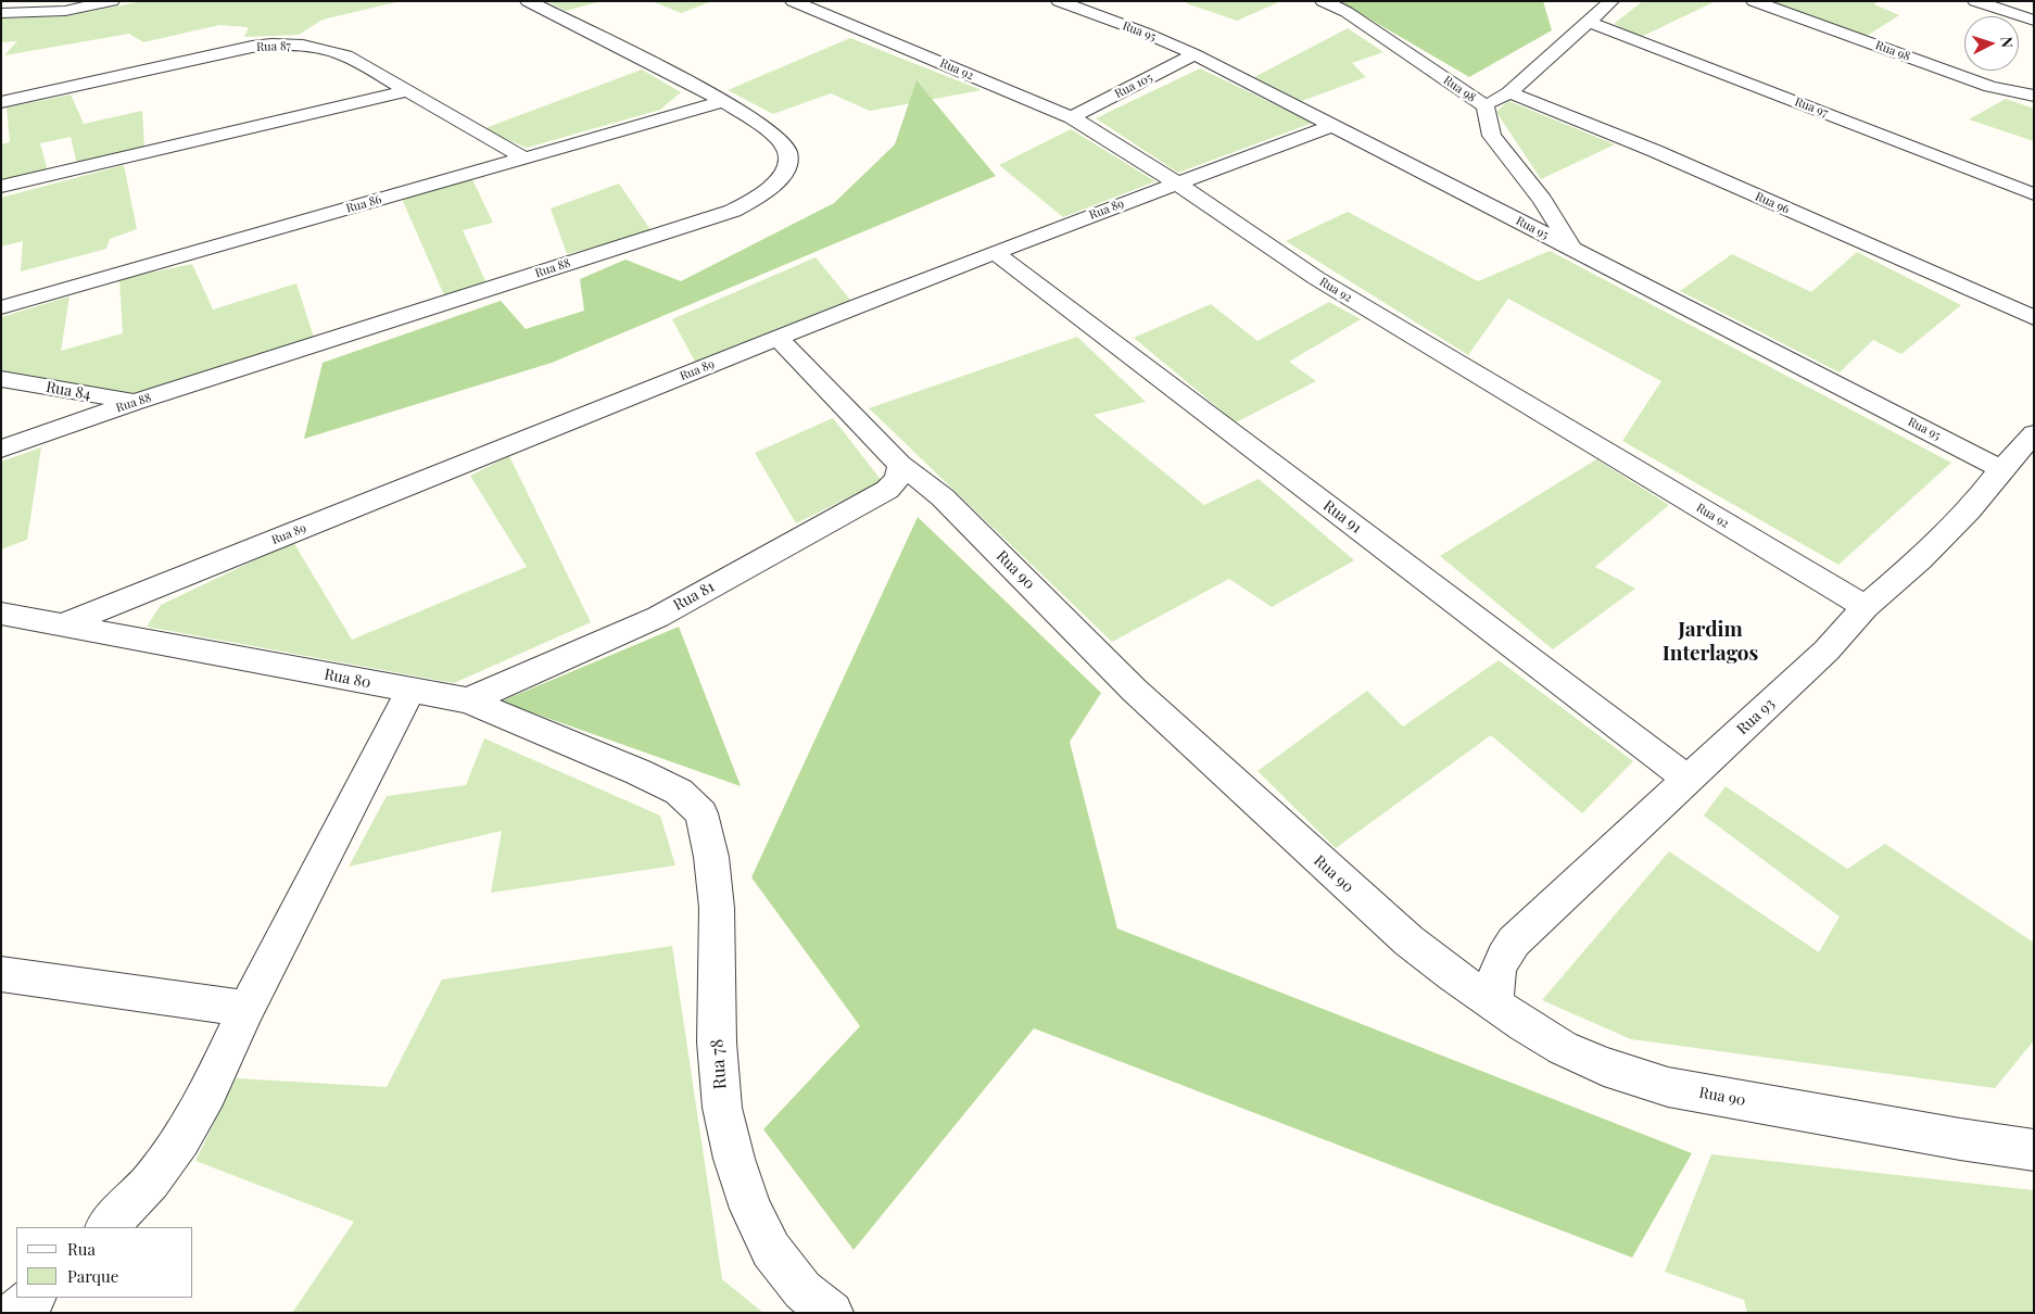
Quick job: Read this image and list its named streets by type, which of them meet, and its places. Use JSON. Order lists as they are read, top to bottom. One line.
{"streets":{"street":["Rua 95","Rua 87","Rua 98","Rua 92","Rua 105","Rua 97","Rua 96","Rua 86","Rua 89","Rua 88","Rua 84","Rua 91","Rua 90","Rua 81","Rua 80","Rua 93","Rua 78"]},"crossings":[["Rua 95","Rua 105"],["Rua 95","Rua 89"],["Rua 95","Rua 93"],["Rua 87","Rua 86"],["Rua 98","Rua 97"],["Rua 98","Rua 96"],["Rua 92","Rua 105"],["Rua 92","Rua 89"],["Rua 92","Rua 93"],["Rua 86","Rua 88"],["Rua 89","Rua 91"],["Rua 89","Rua 90"],["Rua 89","Rua 80"],["Rua 88","Rua 84"],["Rua 91","Rua 93"],["Rua 90","Rua 81"],["Rua 90","Rua 93"],["Rua 81","Rua 80"],["Rua 80","Rua 78"]],"districts":["Jardim Interlagos"],"legend":["Rua","Parque"],"north":"right"}
